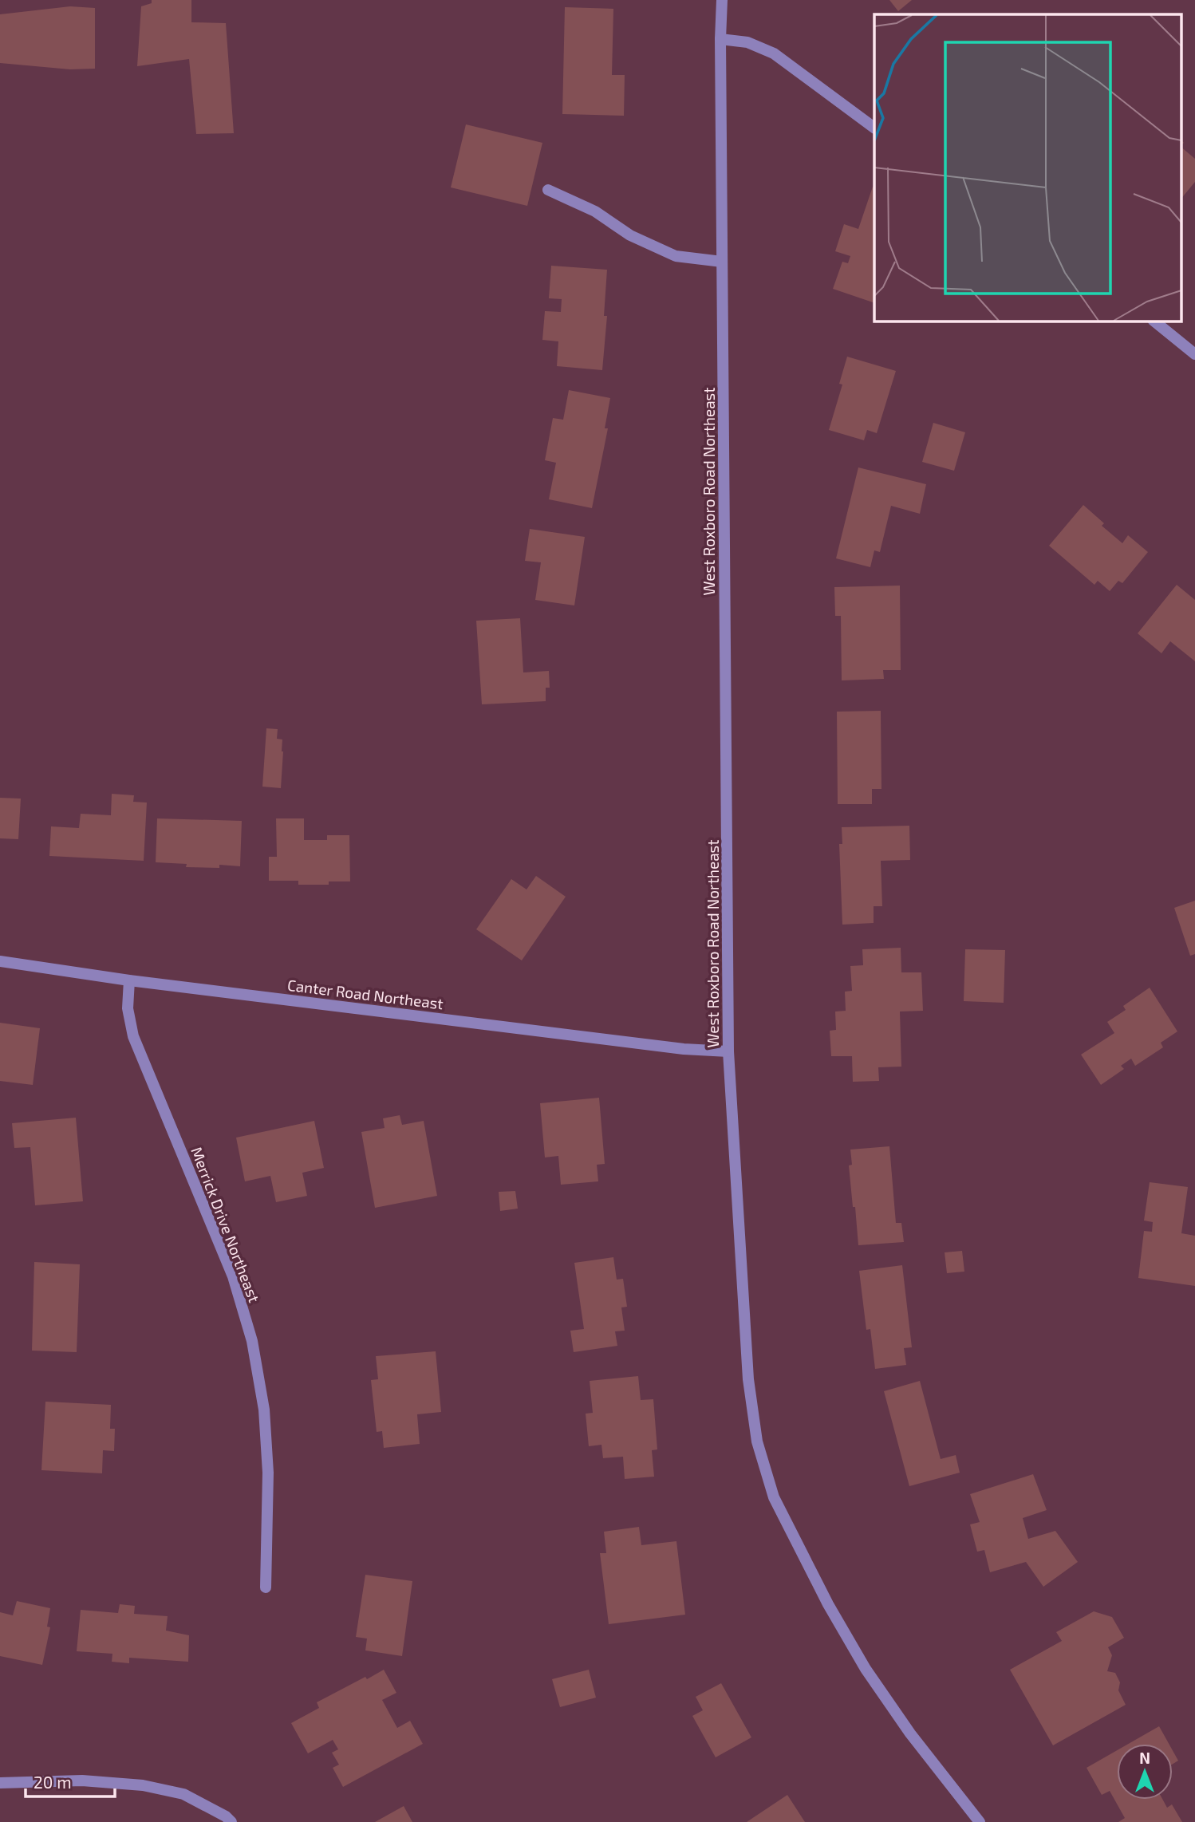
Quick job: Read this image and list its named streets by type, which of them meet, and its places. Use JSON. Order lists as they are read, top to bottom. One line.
{"streets":{"street":["West Roxboro Road Northeast","Canter Road Northeast","Merrick Drive Northeast"]},"crossings":[["West Roxboro Road Northeast","Canter Road Northeast"],["Canter Road Northeast","Merrick Drive Northeast"]],"scale_bar":"20 m","north":"top"}
